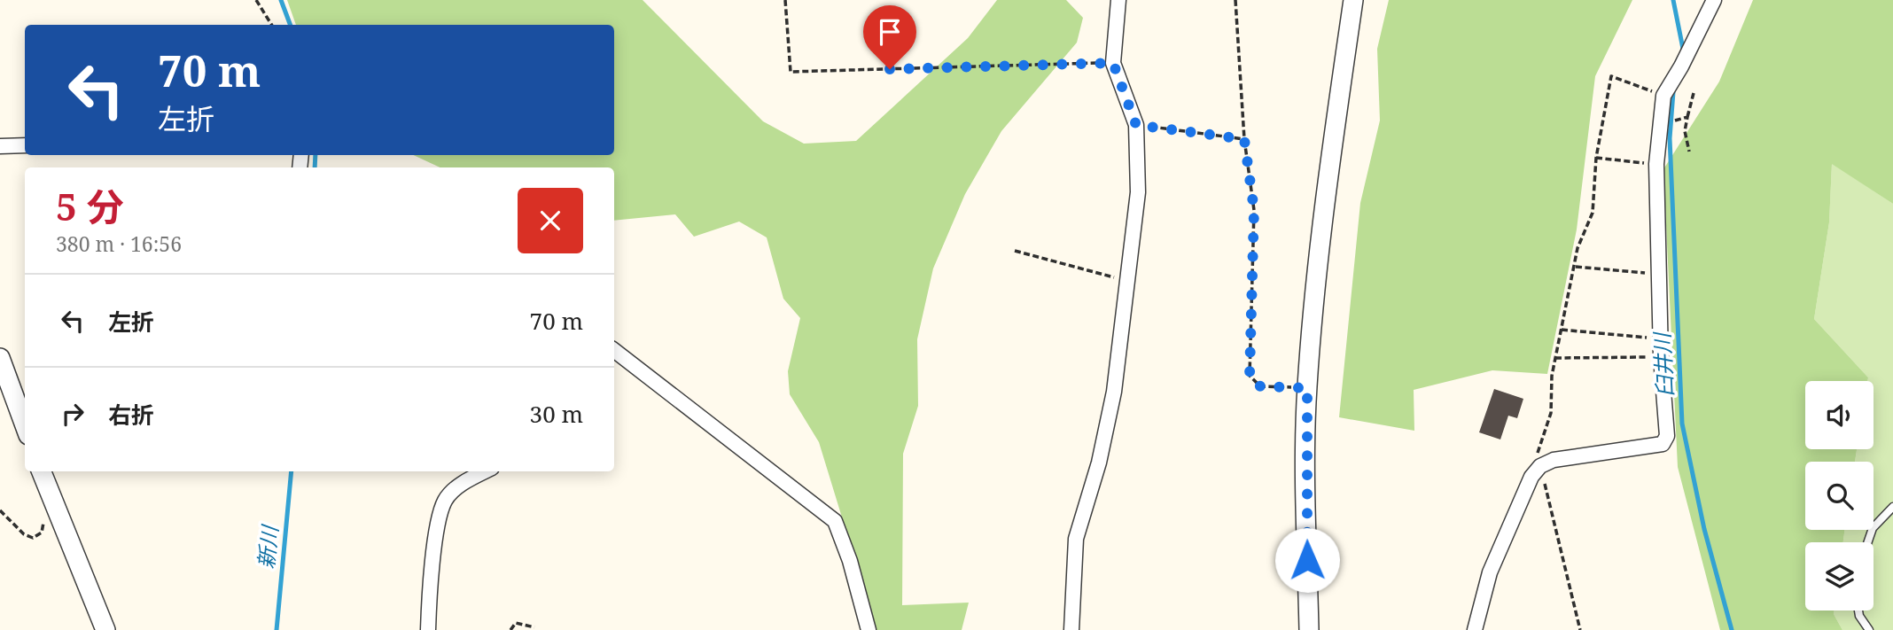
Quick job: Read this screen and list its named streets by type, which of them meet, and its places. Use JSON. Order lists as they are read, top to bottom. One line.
{"water":["臼井川","新川"],"page":{"turn":["70 m","左折"],"heading":["5 分","380 m · 16:56"],"list":[{"name":"左折","value":"70 m"},{"name":"右折","value":"30 m"}]}}
